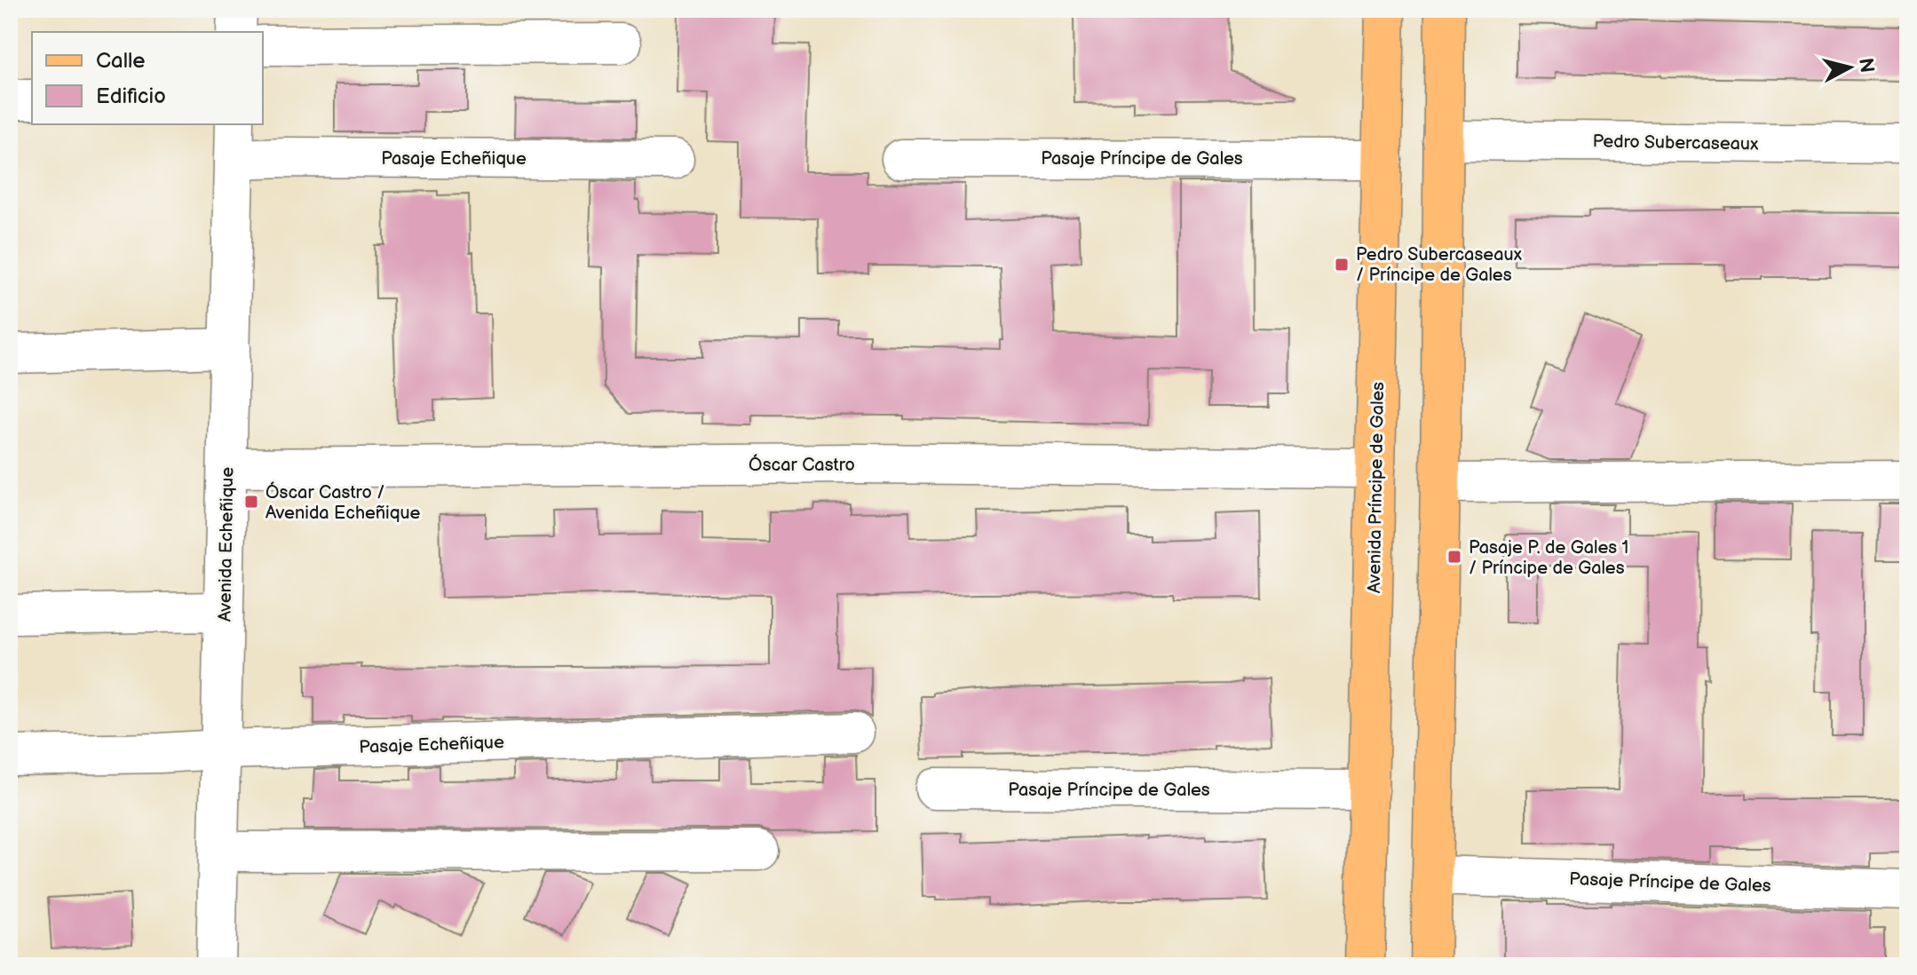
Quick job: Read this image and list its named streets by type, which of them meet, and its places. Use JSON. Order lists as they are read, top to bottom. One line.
{"streets":{"main road":["Avenida Príncipe de Gales"],"street":["Pedro Subercaseaux","Pasaje Echeñique","Pasaje Príncipe de Gales","Óscar Castro","Avenida Echeñique"]},"crossings":[["Pasaje Echeñique","Avenida Echeñique"],["Pasaje Príncipe de Gales","Avenida Príncipe de Gales"],["Óscar Castro","Avenida Príncipe de Gales"],["Óscar Castro","Avenida Echeñique"]],"places":{"transit":["Pedro Subercaseaux / Príncipe de Gales","Óscar Castro / Avenida Echeñique","Pasaje P. de Gales 1 / Príncipe de Gales"]},"legend":["Calle","Edificio"],"north":"right"}
